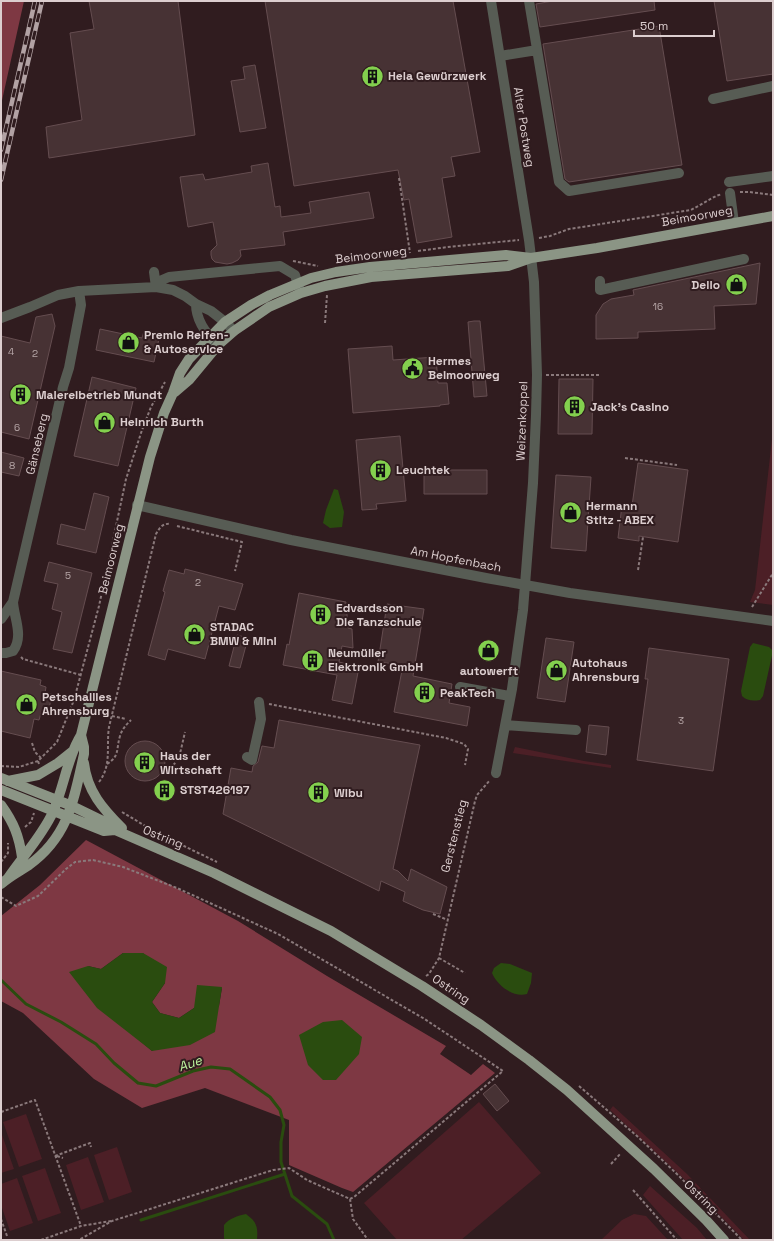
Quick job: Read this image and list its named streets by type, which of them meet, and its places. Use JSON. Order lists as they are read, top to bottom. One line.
{"streets":{"main road":["Beimoorweg","Ostring"],"street":["Alter Postweg","Weizenkoppel","Gänseberg","Am Hopfenbach"],"path":["Gerstenstieg"]},"crossings":[["Alter Postweg","Beimoorweg"],["Alter Postweg","Weizenkoppel"],["Beimoorweg","Weizenkoppel"],["Beimoorweg","Am Hopfenbach"],["Beimoorweg","Ostring"],["Weizenkoppel","Am Hopfenbach"]],"water":["Aue"],"places":{"building":["Hela Gewürzwerk","Malereibetrieb Mundt","Jack's Casino","Leuchtek","Edvardsson Die Tanzschule","Neumüller Elektronik GmbH","PeakTech","Haus der Wirtschaft","STST426197","Wibu"],"shop":["Dello","Premio Reifen- & Autoservice","Heinrich Burth","Hermann Stitz - ABEX","STADAC BMW & Mini","autowerft","Autohaus Ahrensburg","Petschallies Ahrensburg"],"public building":["Hermes Beimoorweg"]},"house_numbers":["16","4","2","6","8","5","2","3"],"scale_bar":"50 m"}
